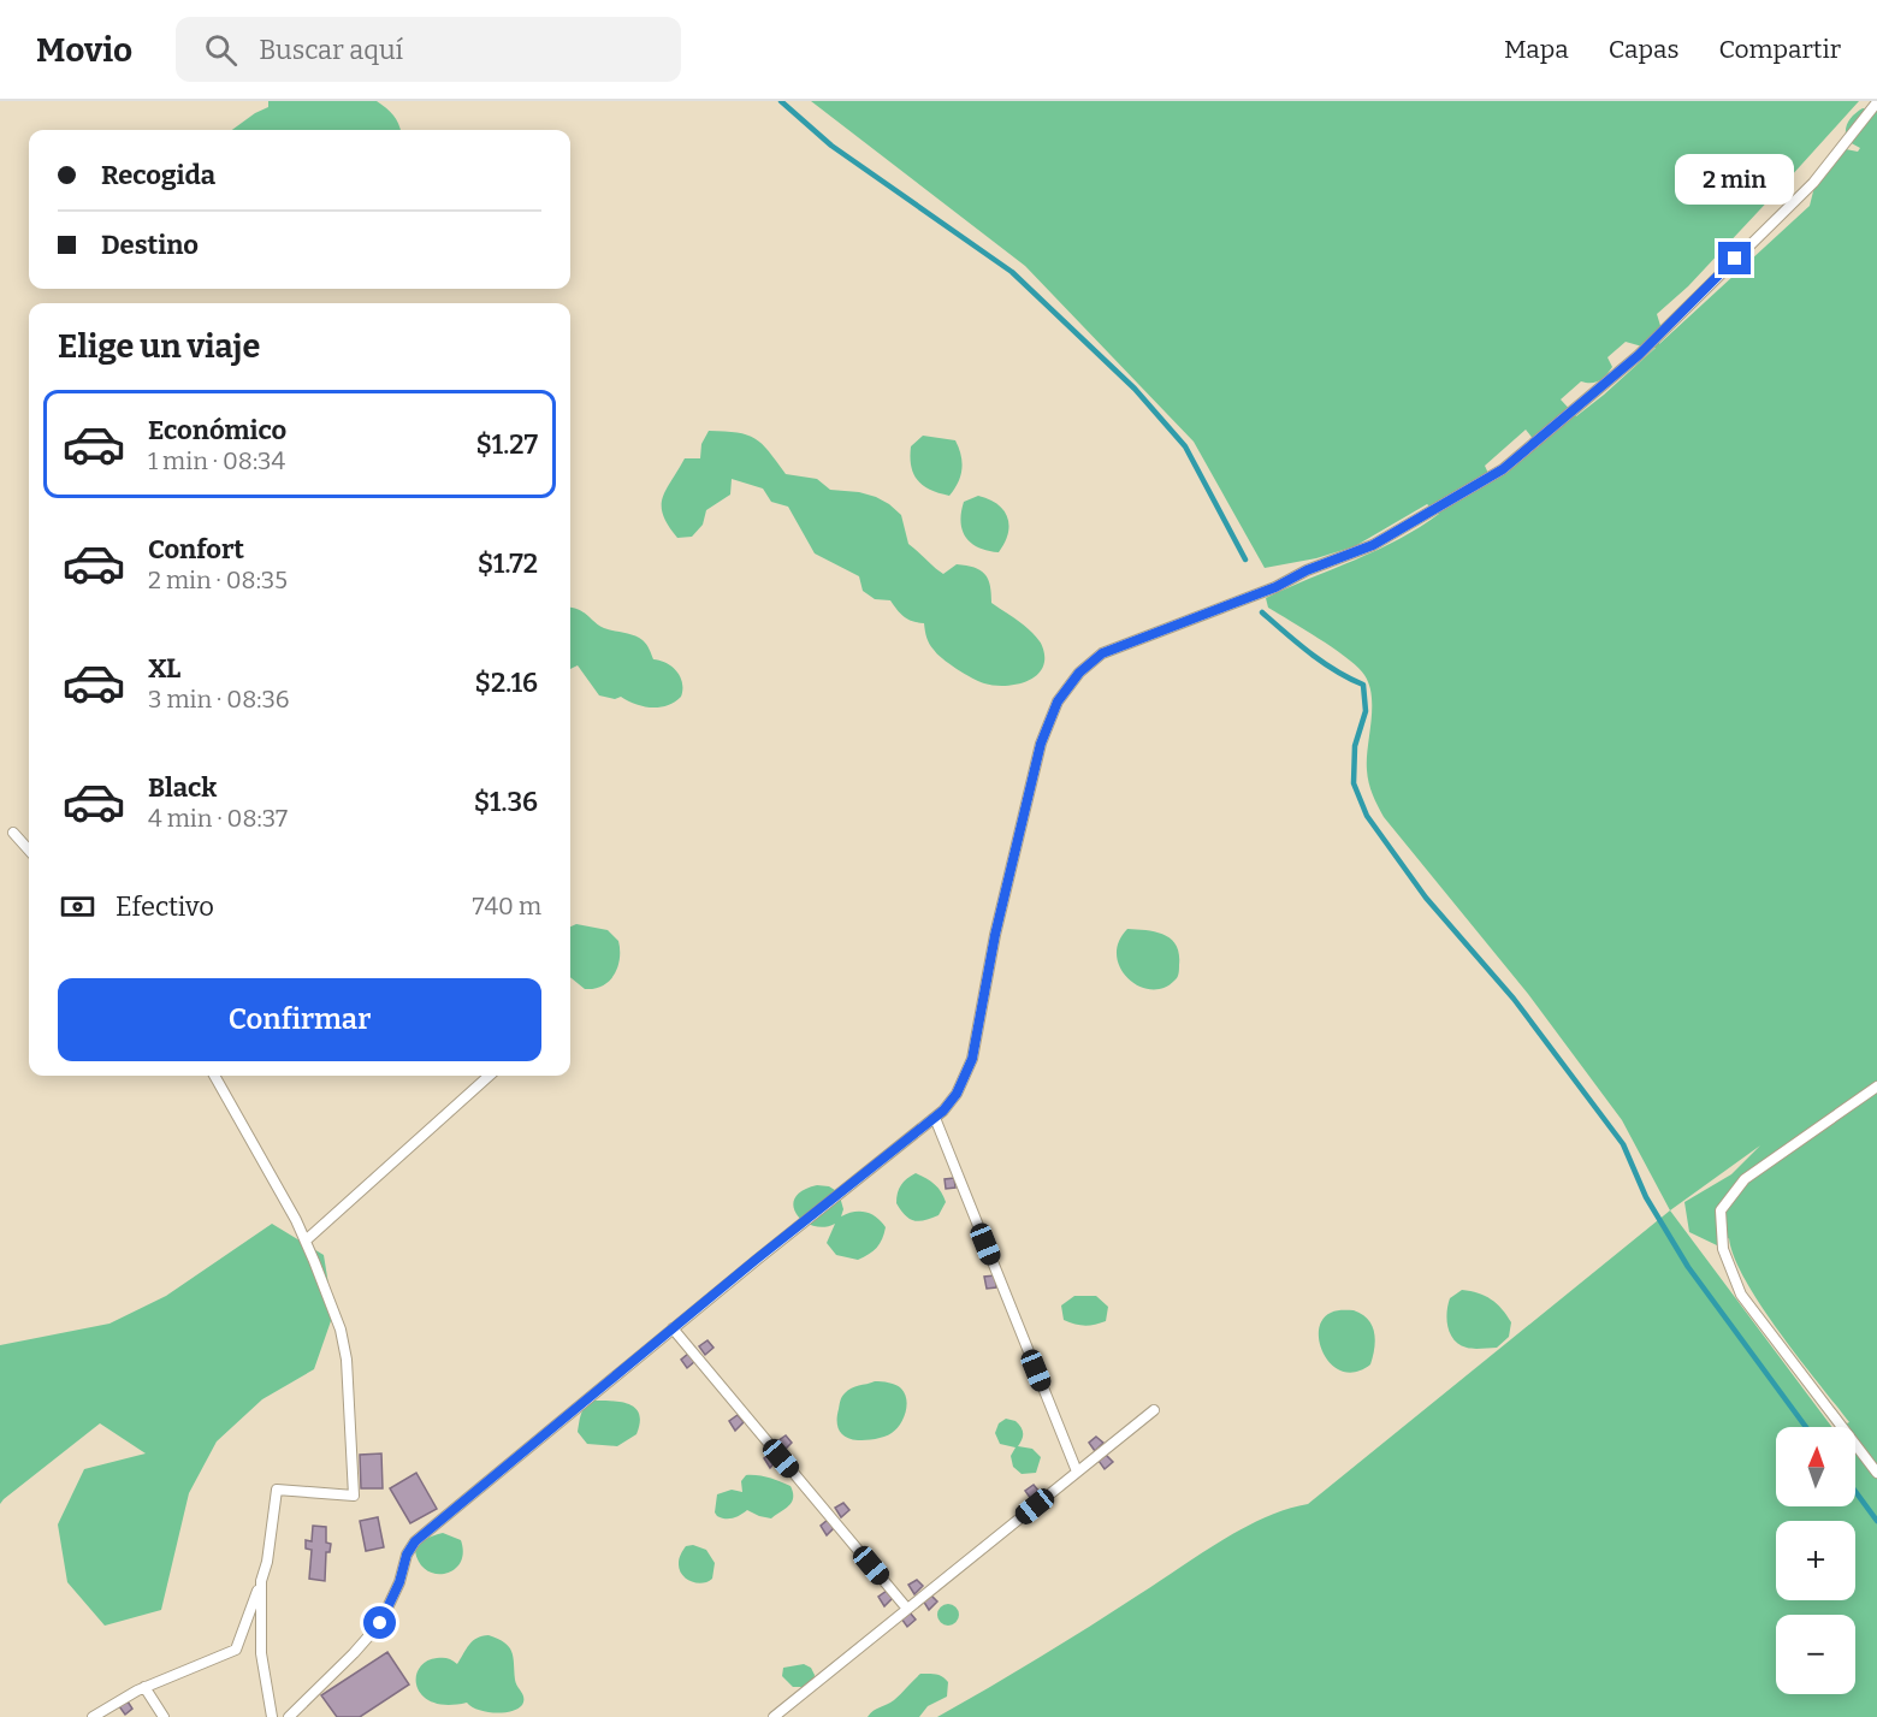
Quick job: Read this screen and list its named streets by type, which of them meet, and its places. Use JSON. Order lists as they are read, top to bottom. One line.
{"north":"top","page":{"header":"Movio","search":"Buscar aquí","nav":["Mapa","Capas","Compartir"],"banner":["Recogida","Destino"],"bubble":"2 min","heading":"Elige un viaje","list":[{"name":"Económico","note":"1 min · 08:34","value":"$1.27"},{"name":"Confort","note":"2 min · 08:35","value":"$1.72"},{"name":"XL","note":"3 min · 08:36","value":"$2.16"},{"name":"Black","note":"4 min · 08:37","value":"$1.36"}],"pay":["Efectivo","740 m"],"buttons":"Confirmar","map_buttons":["+","−"]}}
